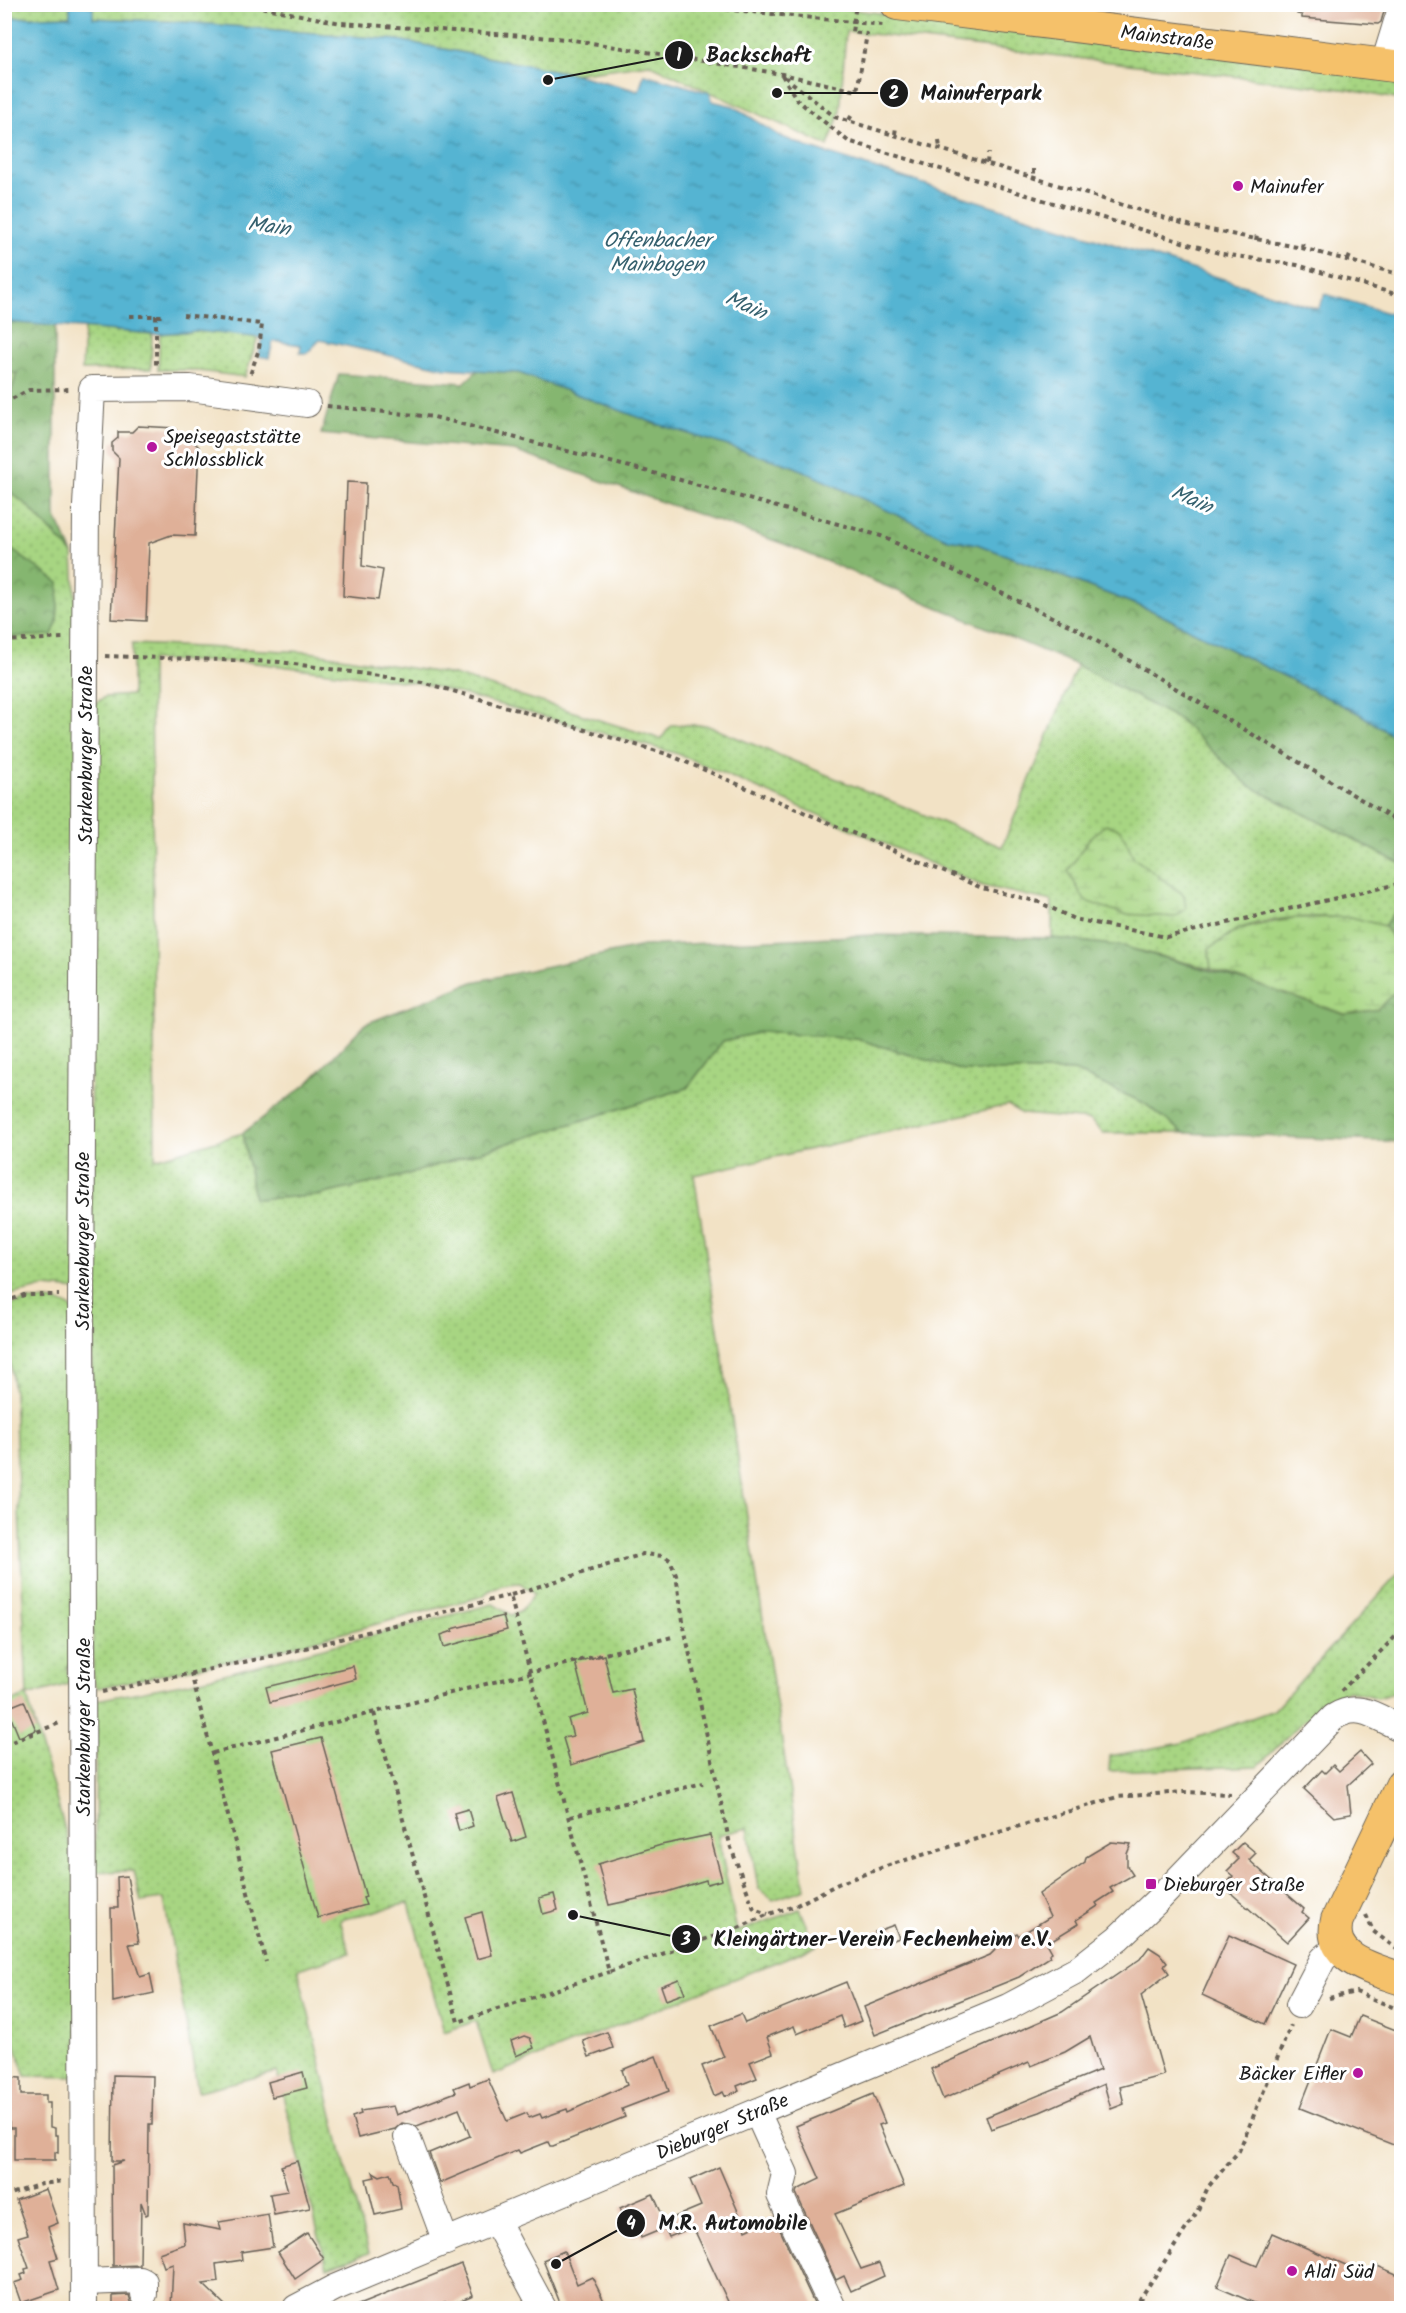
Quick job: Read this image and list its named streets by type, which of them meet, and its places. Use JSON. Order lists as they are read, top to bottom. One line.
{"streets":{"main road":["Mainstraße"],"street":["Starkenburger Straße","Dieburger Straße"]},"water":["Main","Offenbacher Mainbogen"],"places":{"other":["Backschaft","Mainuferpark","Mainufer","Speisegaststätte Schlossblick","Kleingärtner-Verein Fechenheim e.V.","Bäcker Eifler","M.R. Automobile","Aldi Süd"],"transit":["Dieburger Straße"]}}
